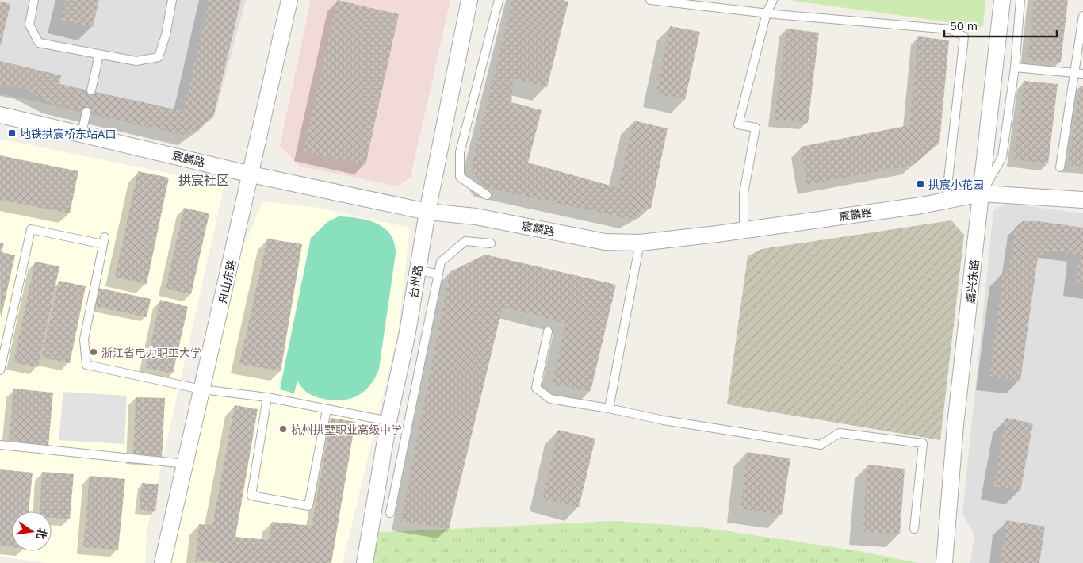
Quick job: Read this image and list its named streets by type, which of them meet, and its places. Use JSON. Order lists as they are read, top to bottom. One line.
{"streets":{"street":["宸麟路","舟山东路","台州路","嘉兴东路"]},"crossings":[["宸麟路","舟山东路"],["宸麟路","台州路"],["宸麟路","嘉兴东路"]],"districts":["拱宸社区"],"places":{"transit":["地铁拱宸桥东站A口","拱宸小花园"],"other":["浙江省电力职工大学","杭州拱墅职业高级中学"]},"scale_bar":"50 m","north":"right"}
